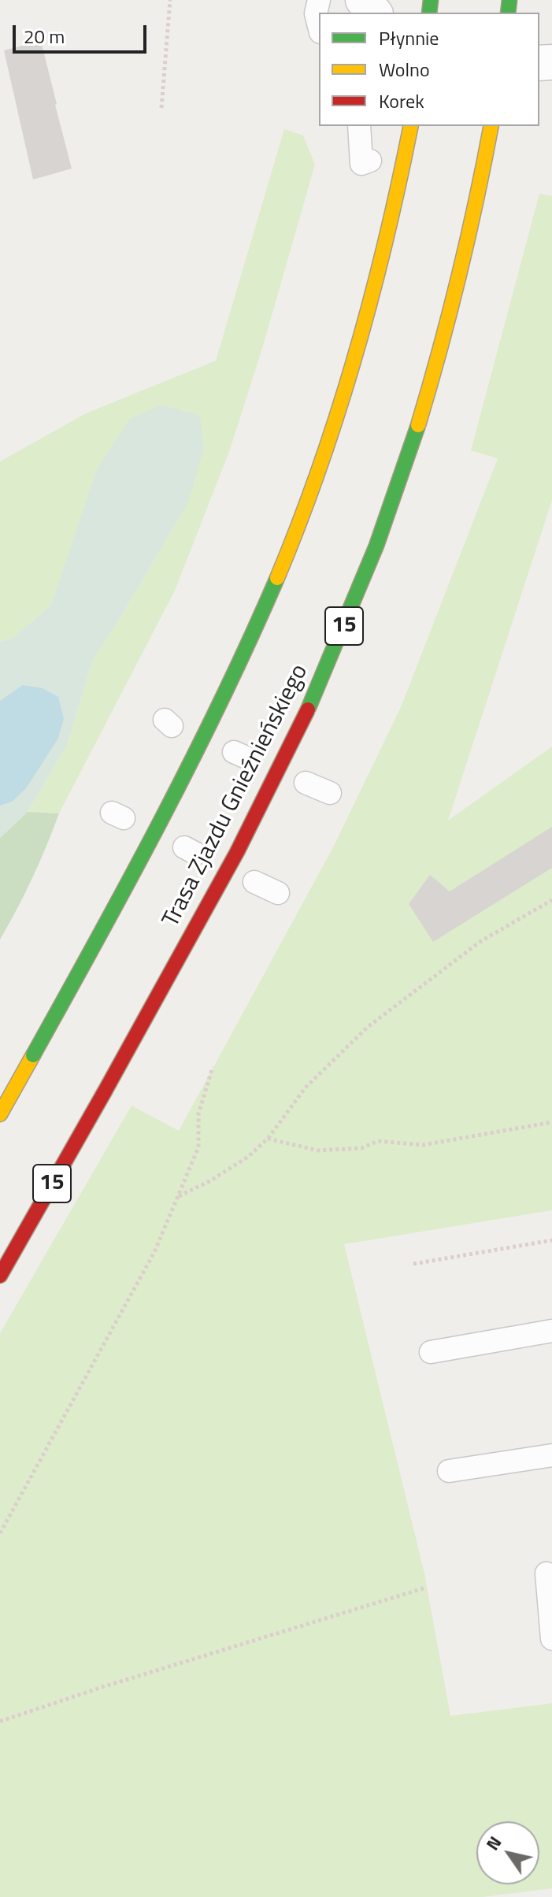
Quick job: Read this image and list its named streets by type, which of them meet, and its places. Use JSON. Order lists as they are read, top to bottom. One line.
{"streets":{"main road":["15","Trasa Zjazdu Gnieźnieńskiego"]},"legend":["Płynnie","Wolno","Korek"],"scale_bar":"20 m","north":"top left"}
